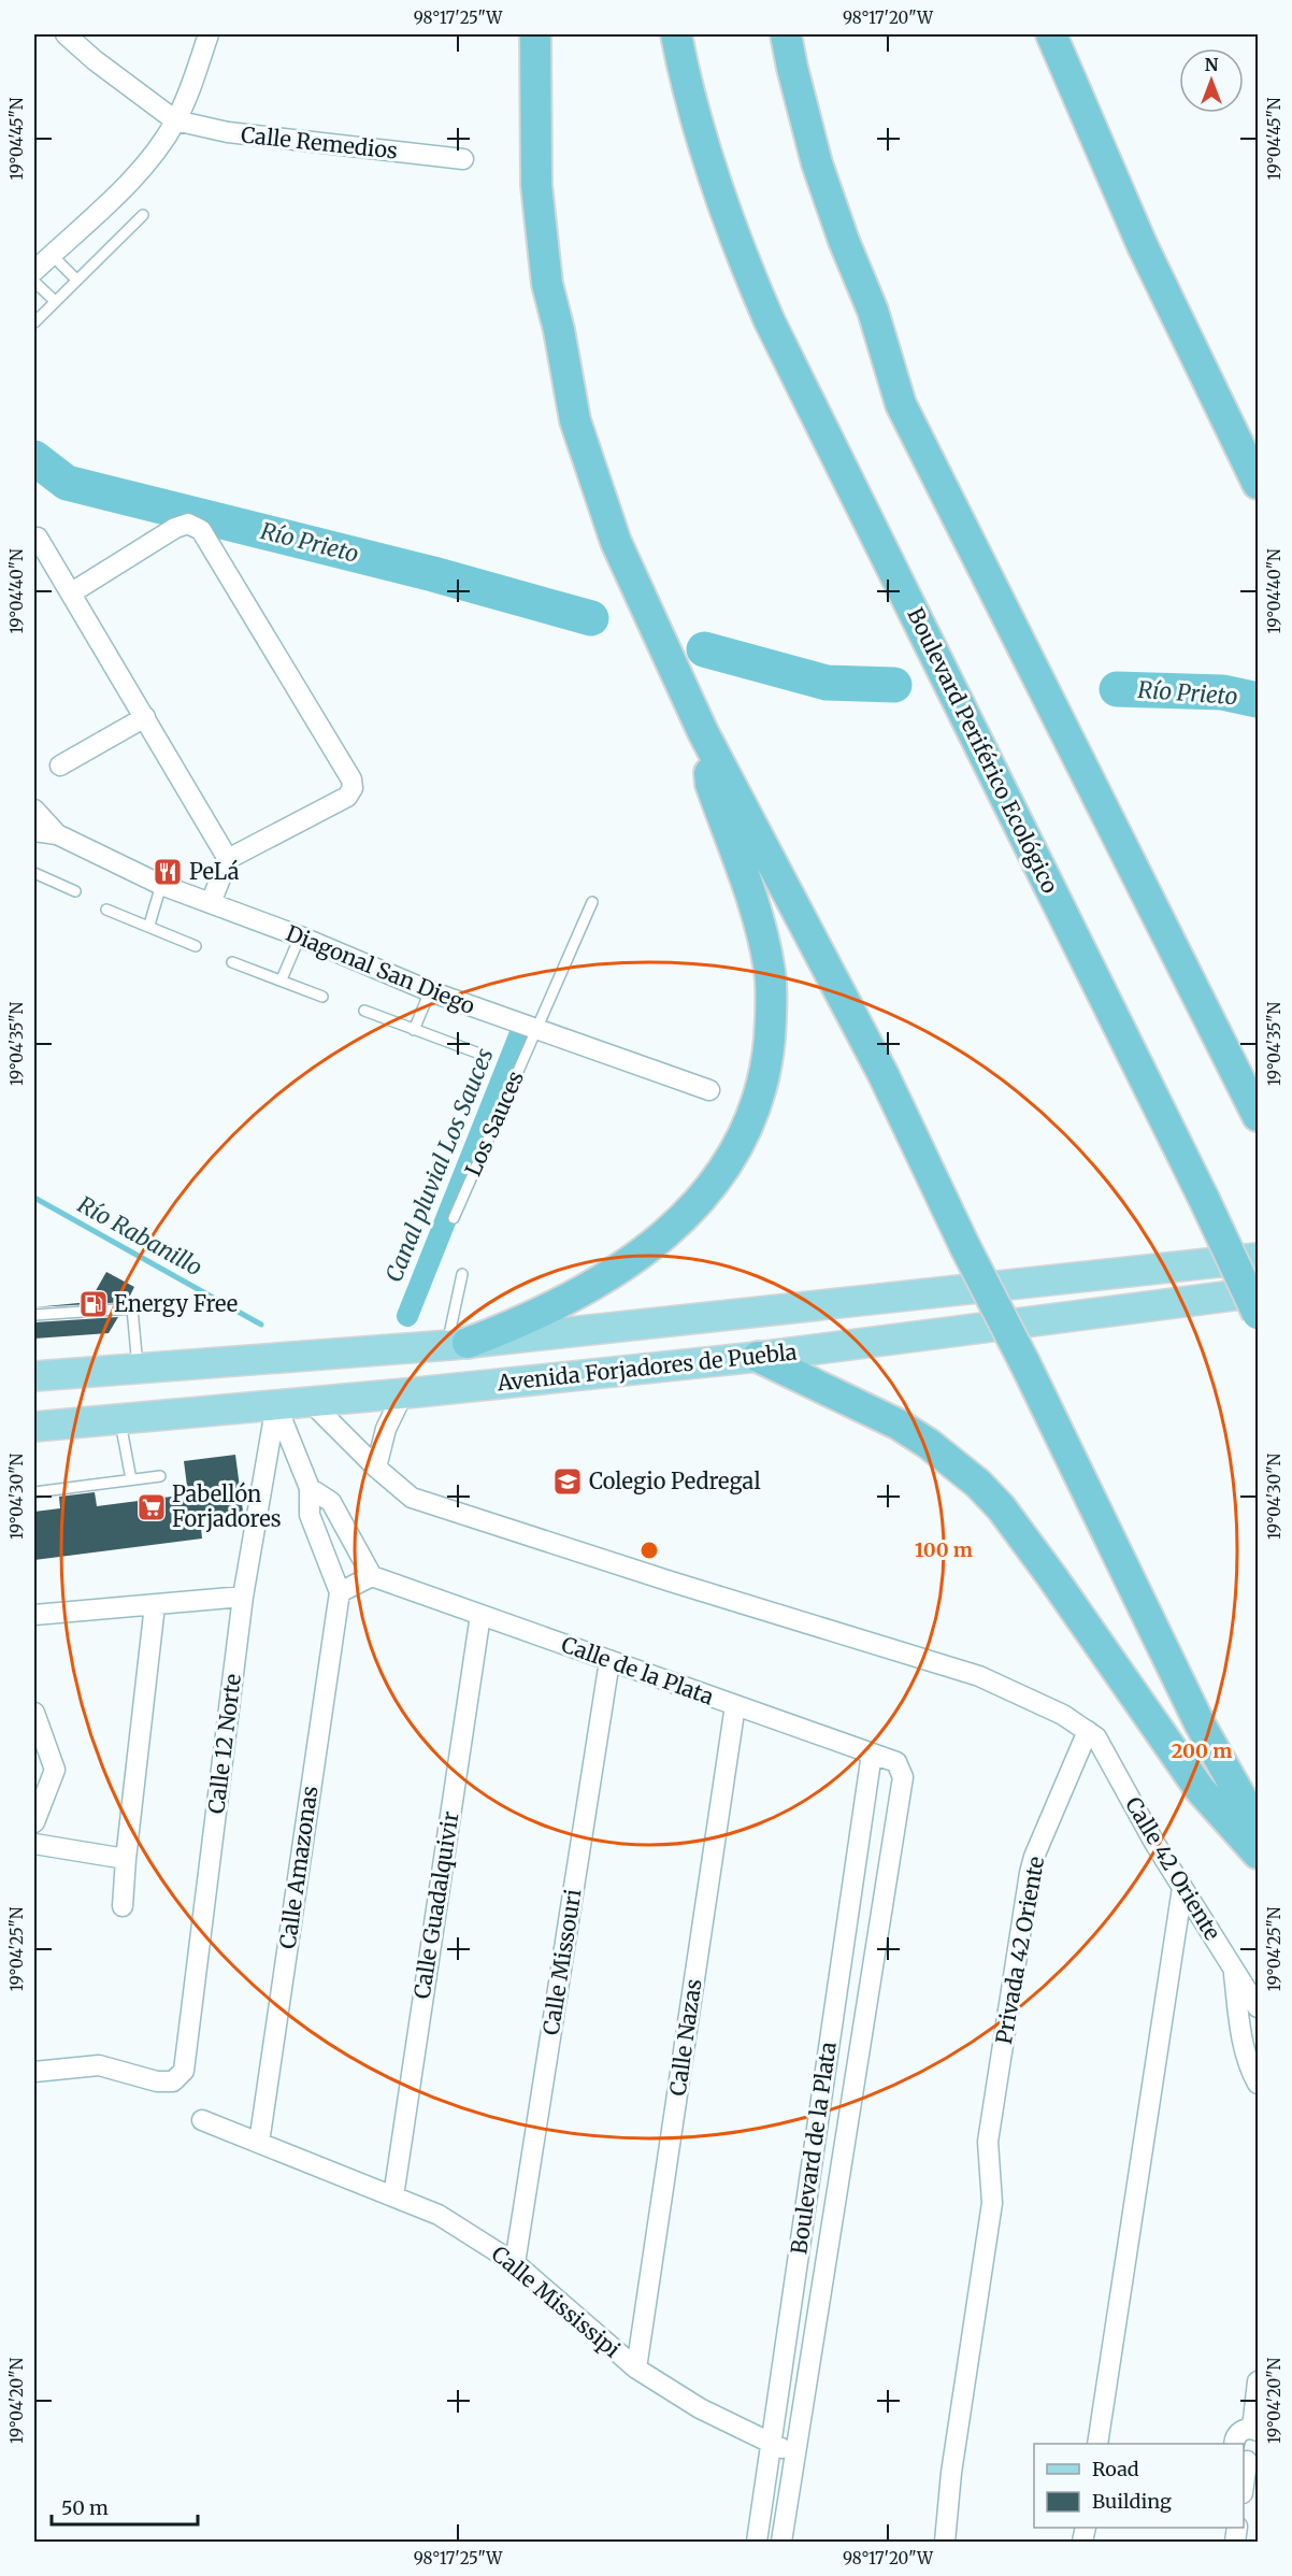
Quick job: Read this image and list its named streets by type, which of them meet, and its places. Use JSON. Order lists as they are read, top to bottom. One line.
{"streets":{"highway":["Boulevard Periférico Ecológico"],"main road":["Avenida Forjadores de Puebla"],"street":["Calle Remedios","Diagonal San Diego","Calle de la Plata","Calle 12 Norte","Calle Amazonas","Calle 42 Oriente","Calle Guadalquivir","Privada 42 Oriente","Calle Missouri","Calle Nazas","Boulevard de la Plata","Calle Mississipi"],"lane":["Los Sauces"]},"crossings":[["Diagonal San Diego","Los Sauces"],["Avenida Forjadores de Puebla","Calle 12 Norte"],["Calle de la Plata","Calle Guadalquivir"],["Calle de la Plata","Calle Missouri"],["Calle de la Plata","Calle Nazas"],["Calle de la Plata","Boulevard de la Plata"],["Calle Amazonas","Calle Mississipi"],["Calle 42 Oriente","Privada 42 Oriente"],["Calle Guadalquivir","Calle Mississipi"],["Calle Missouri","Calle Mississipi"],["Calle Nazas","Calle Mississipi"],["Boulevard de la Plata","Calle Mississipi"]],"water":["Río Prieto","Canal pluvial Los Sauces","Río Rabanillo"],"places":{"restaurant":["PeLá"],"fuel station":["Energy Free"],"school or university":["Colegio Pedregal"],"supermarket":["Pabellón Forjadores"]},"legend":["Road","Building"],"scale_bar":"50 m","north":"top","coordinates":["98°17'25\"W","98°17'20\"W","19°04'45\"N","19°04'40\"N","19°04'35\"N","19°04'30\"N","19°04'25\"N","19°04'20\"N"],"rings":["100 m","200 m"]}
